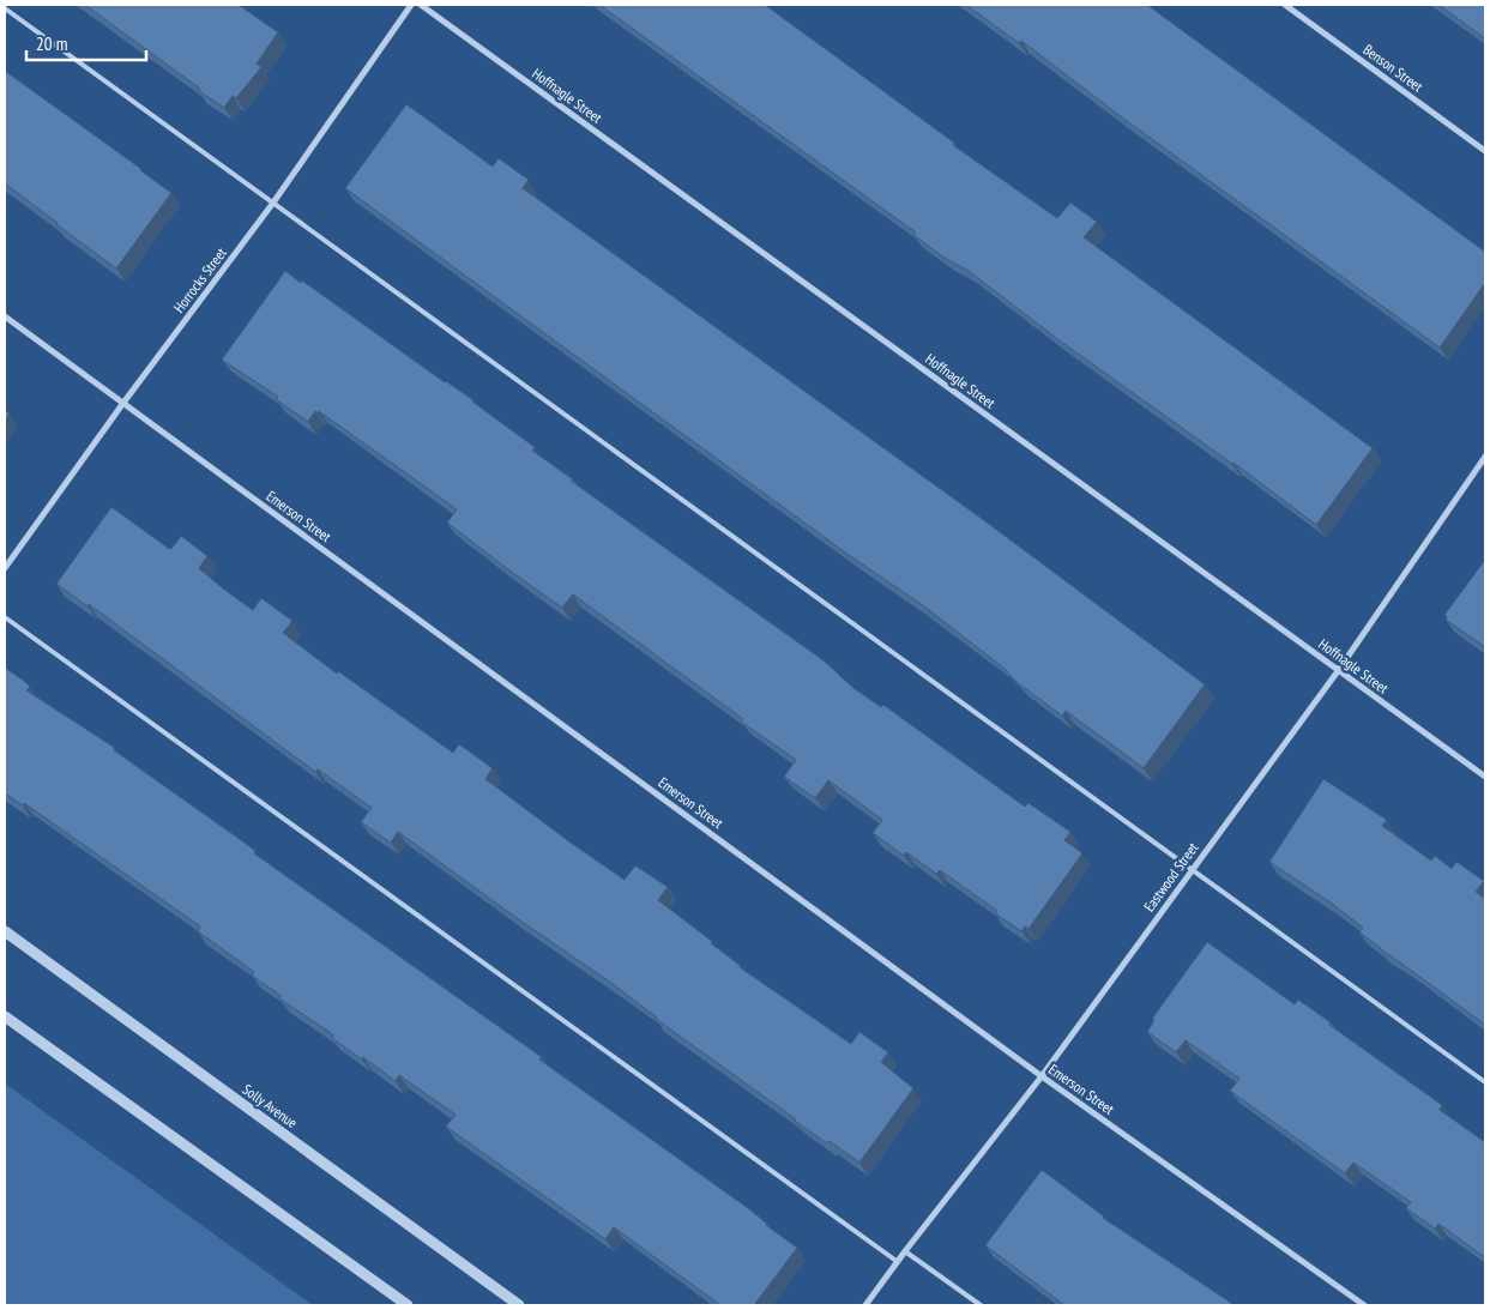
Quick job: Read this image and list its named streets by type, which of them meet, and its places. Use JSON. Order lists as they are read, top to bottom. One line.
{"streets":{"street":["Benson Street","Hoffnagle Street","Horrocks Street","Emerson Street","Eastwood Street","Solly Avenue"]},"crossings":[["Hoffnagle Street","Eastwood Street"],["Horrocks Street","Emerson Street"],["Emerson Street","Eastwood Street"]],"scale_bar":"20 m"}
